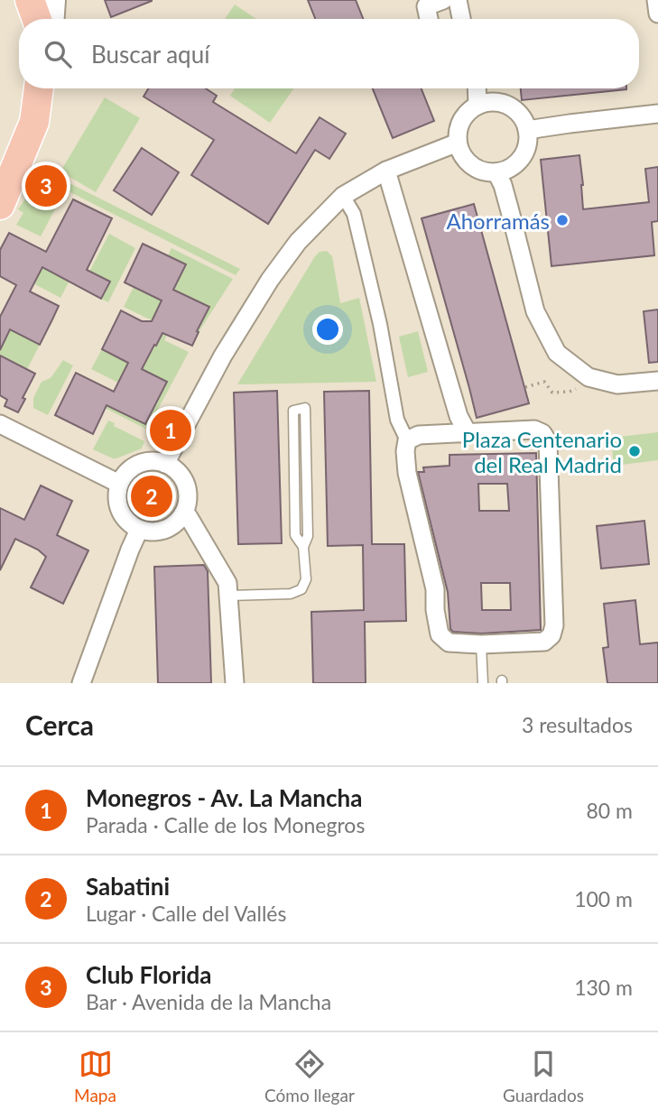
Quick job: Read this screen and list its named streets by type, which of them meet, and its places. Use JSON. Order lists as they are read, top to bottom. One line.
{"places":["Ahorramás","Plaza Centenario del Real Madrid"],"page":{"search":"Buscar aquí","pins":["3","1","2"],"heading":["Cerca","3 resultados"],"list":[{"mark":"1","name":"Monegros - Av. La Mancha","note":"Parada · Calle de los Monegros","value":"80 m"},{"mark":"2","name":"Sabatini","note":"Lugar · Calle del Vallés","value":"100 m"},{"mark":"3","name":"Club Florida","note":"Bar · Avenida de la Mancha","value":"130 m"}],"nav":["Mapa","Cómo llegar","Guardados"]}}
